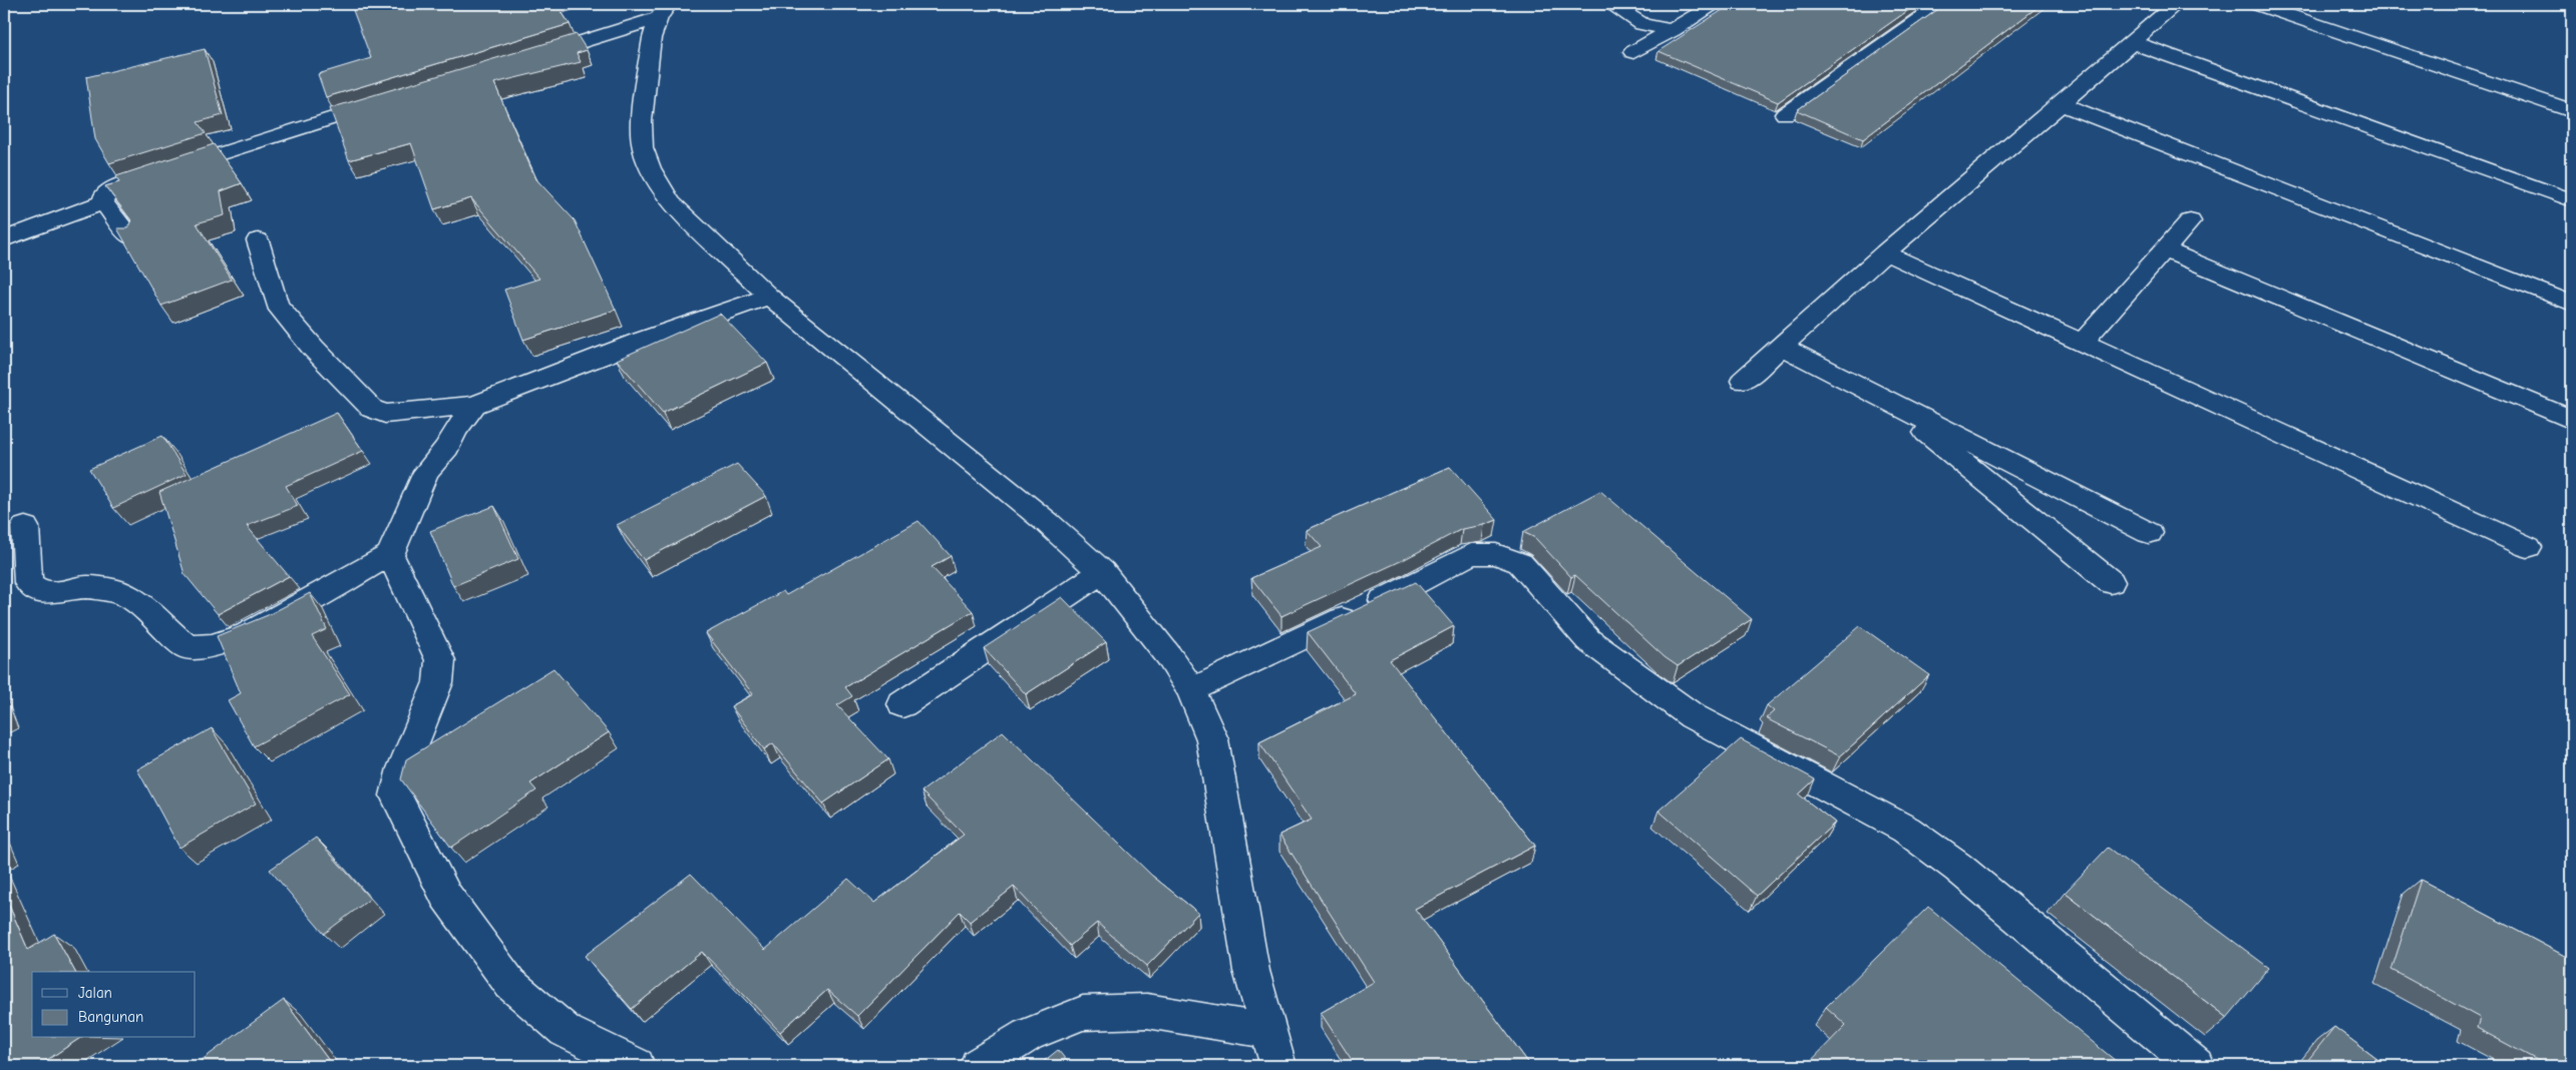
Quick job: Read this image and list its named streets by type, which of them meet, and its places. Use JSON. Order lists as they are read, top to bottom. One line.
{"legend":["Jalan","Bangunan"]}
